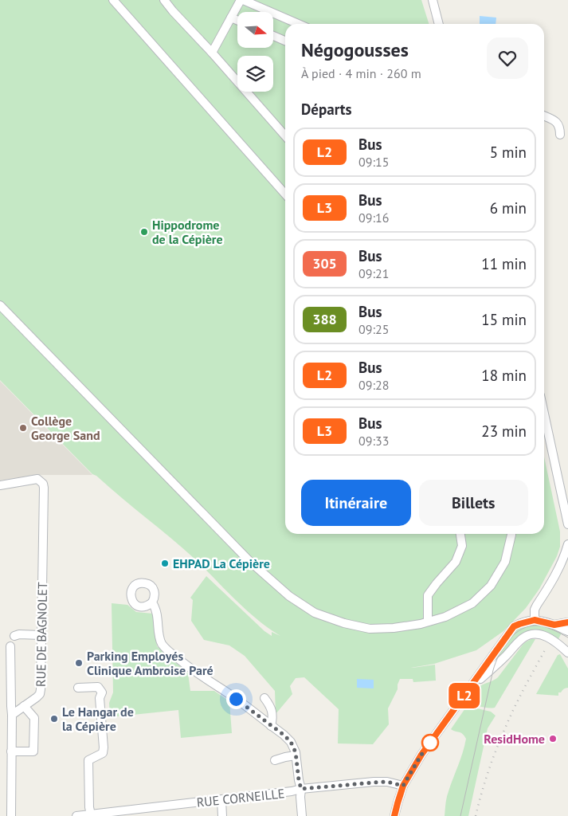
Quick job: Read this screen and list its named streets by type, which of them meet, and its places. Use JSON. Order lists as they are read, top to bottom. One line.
{"streets":{"street":["RUE DE BAGNOLET","RUE CORNEILLE"]},"places":["Hippodrome de la Cépière","Collège George Sand","EHPAD La Cépière","Parking Employés Clinique Ambroise Paré","Le Hangar de la Cépière","ResidHome"],"lines":["bus line L2"],"north":"right","page":{"on_map":"L2","heading":[["Négogousses","À pied · 4 min · 260 m"],"Départs"],"list":[{"mark":"L2","name":"Bus","note":"09:15","value":"5 min"},{"mark":"L3","name":"Bus","note":"09:16","value":"6 min"},{"mark":"305","name":"Bus","note":"09:21","value":"11 min"},{"mark":"388","name":"Bus","note":"09:25","value":"15 min"},{"mark":"L2","name":"Bus","note":"09:28","value":"18 min"},{"mark":"L3","name":"Bus","note":"09:33","value":"23 min"}],"buttons":["Itinéraire","Billets"]}}
